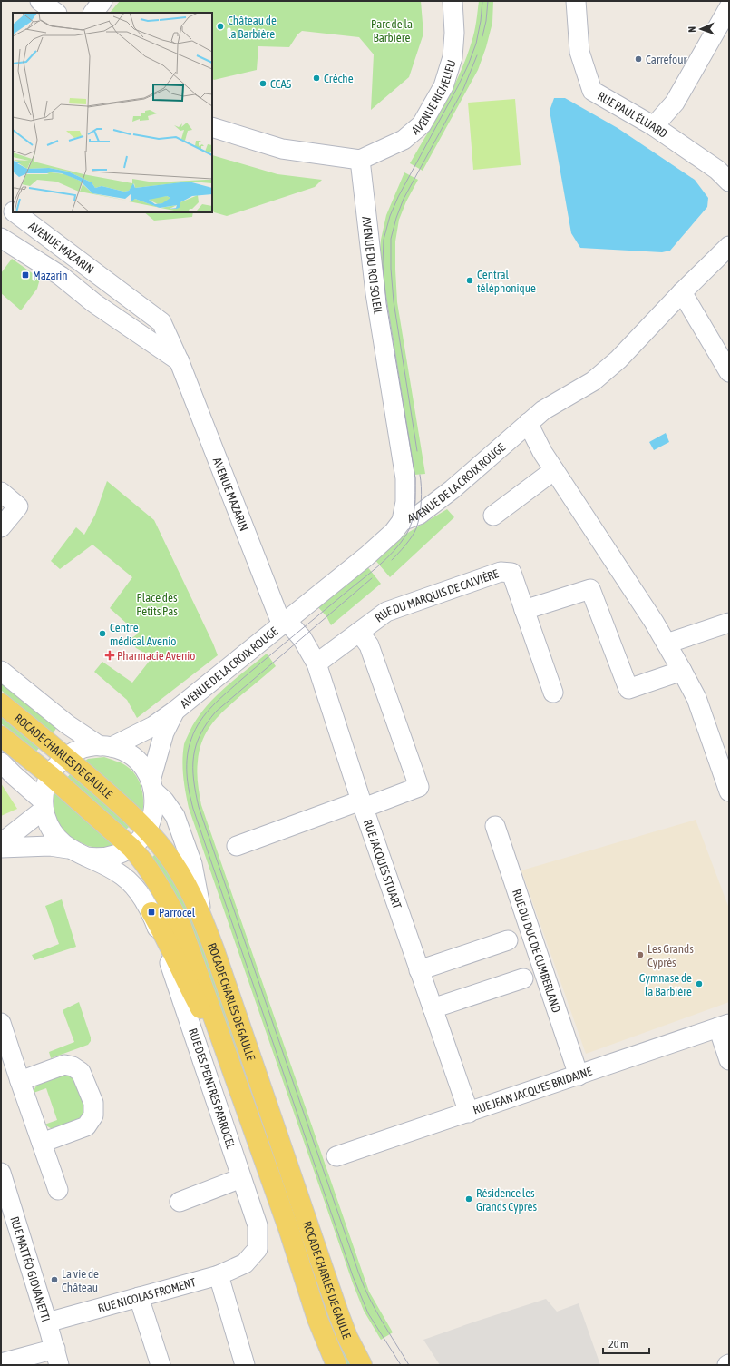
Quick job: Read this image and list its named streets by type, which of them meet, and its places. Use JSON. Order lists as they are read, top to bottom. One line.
{"streets":{"main road":["ROCADE CHARLES DE GAULLE"],"street":["AVENUE RICHELIEU","RUE PAUL ÉLUARD","AVENUE MAZARIN","AVENUE DU ROI SOLEIL","AVENUE DE LA CROIX ROUGE","RUE DU MARQUIS DE CALVIÈRE","RUE JACQUES STUART","RUE DU DUC DE CUMBERLAND","RUE DES PEINTRES PARROCEL","RUE JEAN JACQUES BRIDAINE","RUE MATTÉO GIOVANETTI","RUE NICOLAS FROMENT"]},"crossings":[["AVENUE RICHELIEU","AVENUE DU ROI SOLEIL"],["AVENUE MAZARIN","AVENUE DE LA CROIX ROUGE"],["AVENUE MAZARIN","RUE JACQUES STUART"],["AVENUE DU ROI SOLEIL","AVENUE DE LA CROIX ROUGE"],["AVENUE DE LA CROIX ROUGE","RUE JACQUES STUART"],["RUE DU MARQUIS DE CALVIÈRE","RUE JACQUES STUART"],["RUE JACQUES STUART","RUE JEAN JACQUES BRIDAINE"],["RUE DU DUC DE CUMBERLAND","RUE JEAN JACQUES BRIDAINE"],["RUE DES PEINTRES PARROCEL","RUE NICOLAS FROMENT"],["RUE MATTÉO GIOVANETTI","RUE NICOLAS FROMENT"]],"parks":["Parc de la Barbière","Place des Petits Pas"],"places":{"other":["Château de la Barbière","Carrefour","Crèche","CCAS","Central téléphonique","Centre médical Avenio","Les Grands Cyprès","Gymnase de la Barbière","Résidence les Grands Cyprès","La vie de Château"],"transit":["Mazarin","Parrocel"],"health":["Pharmacie Avenio"]},"scale_bar":"20 m","north":"left"}
